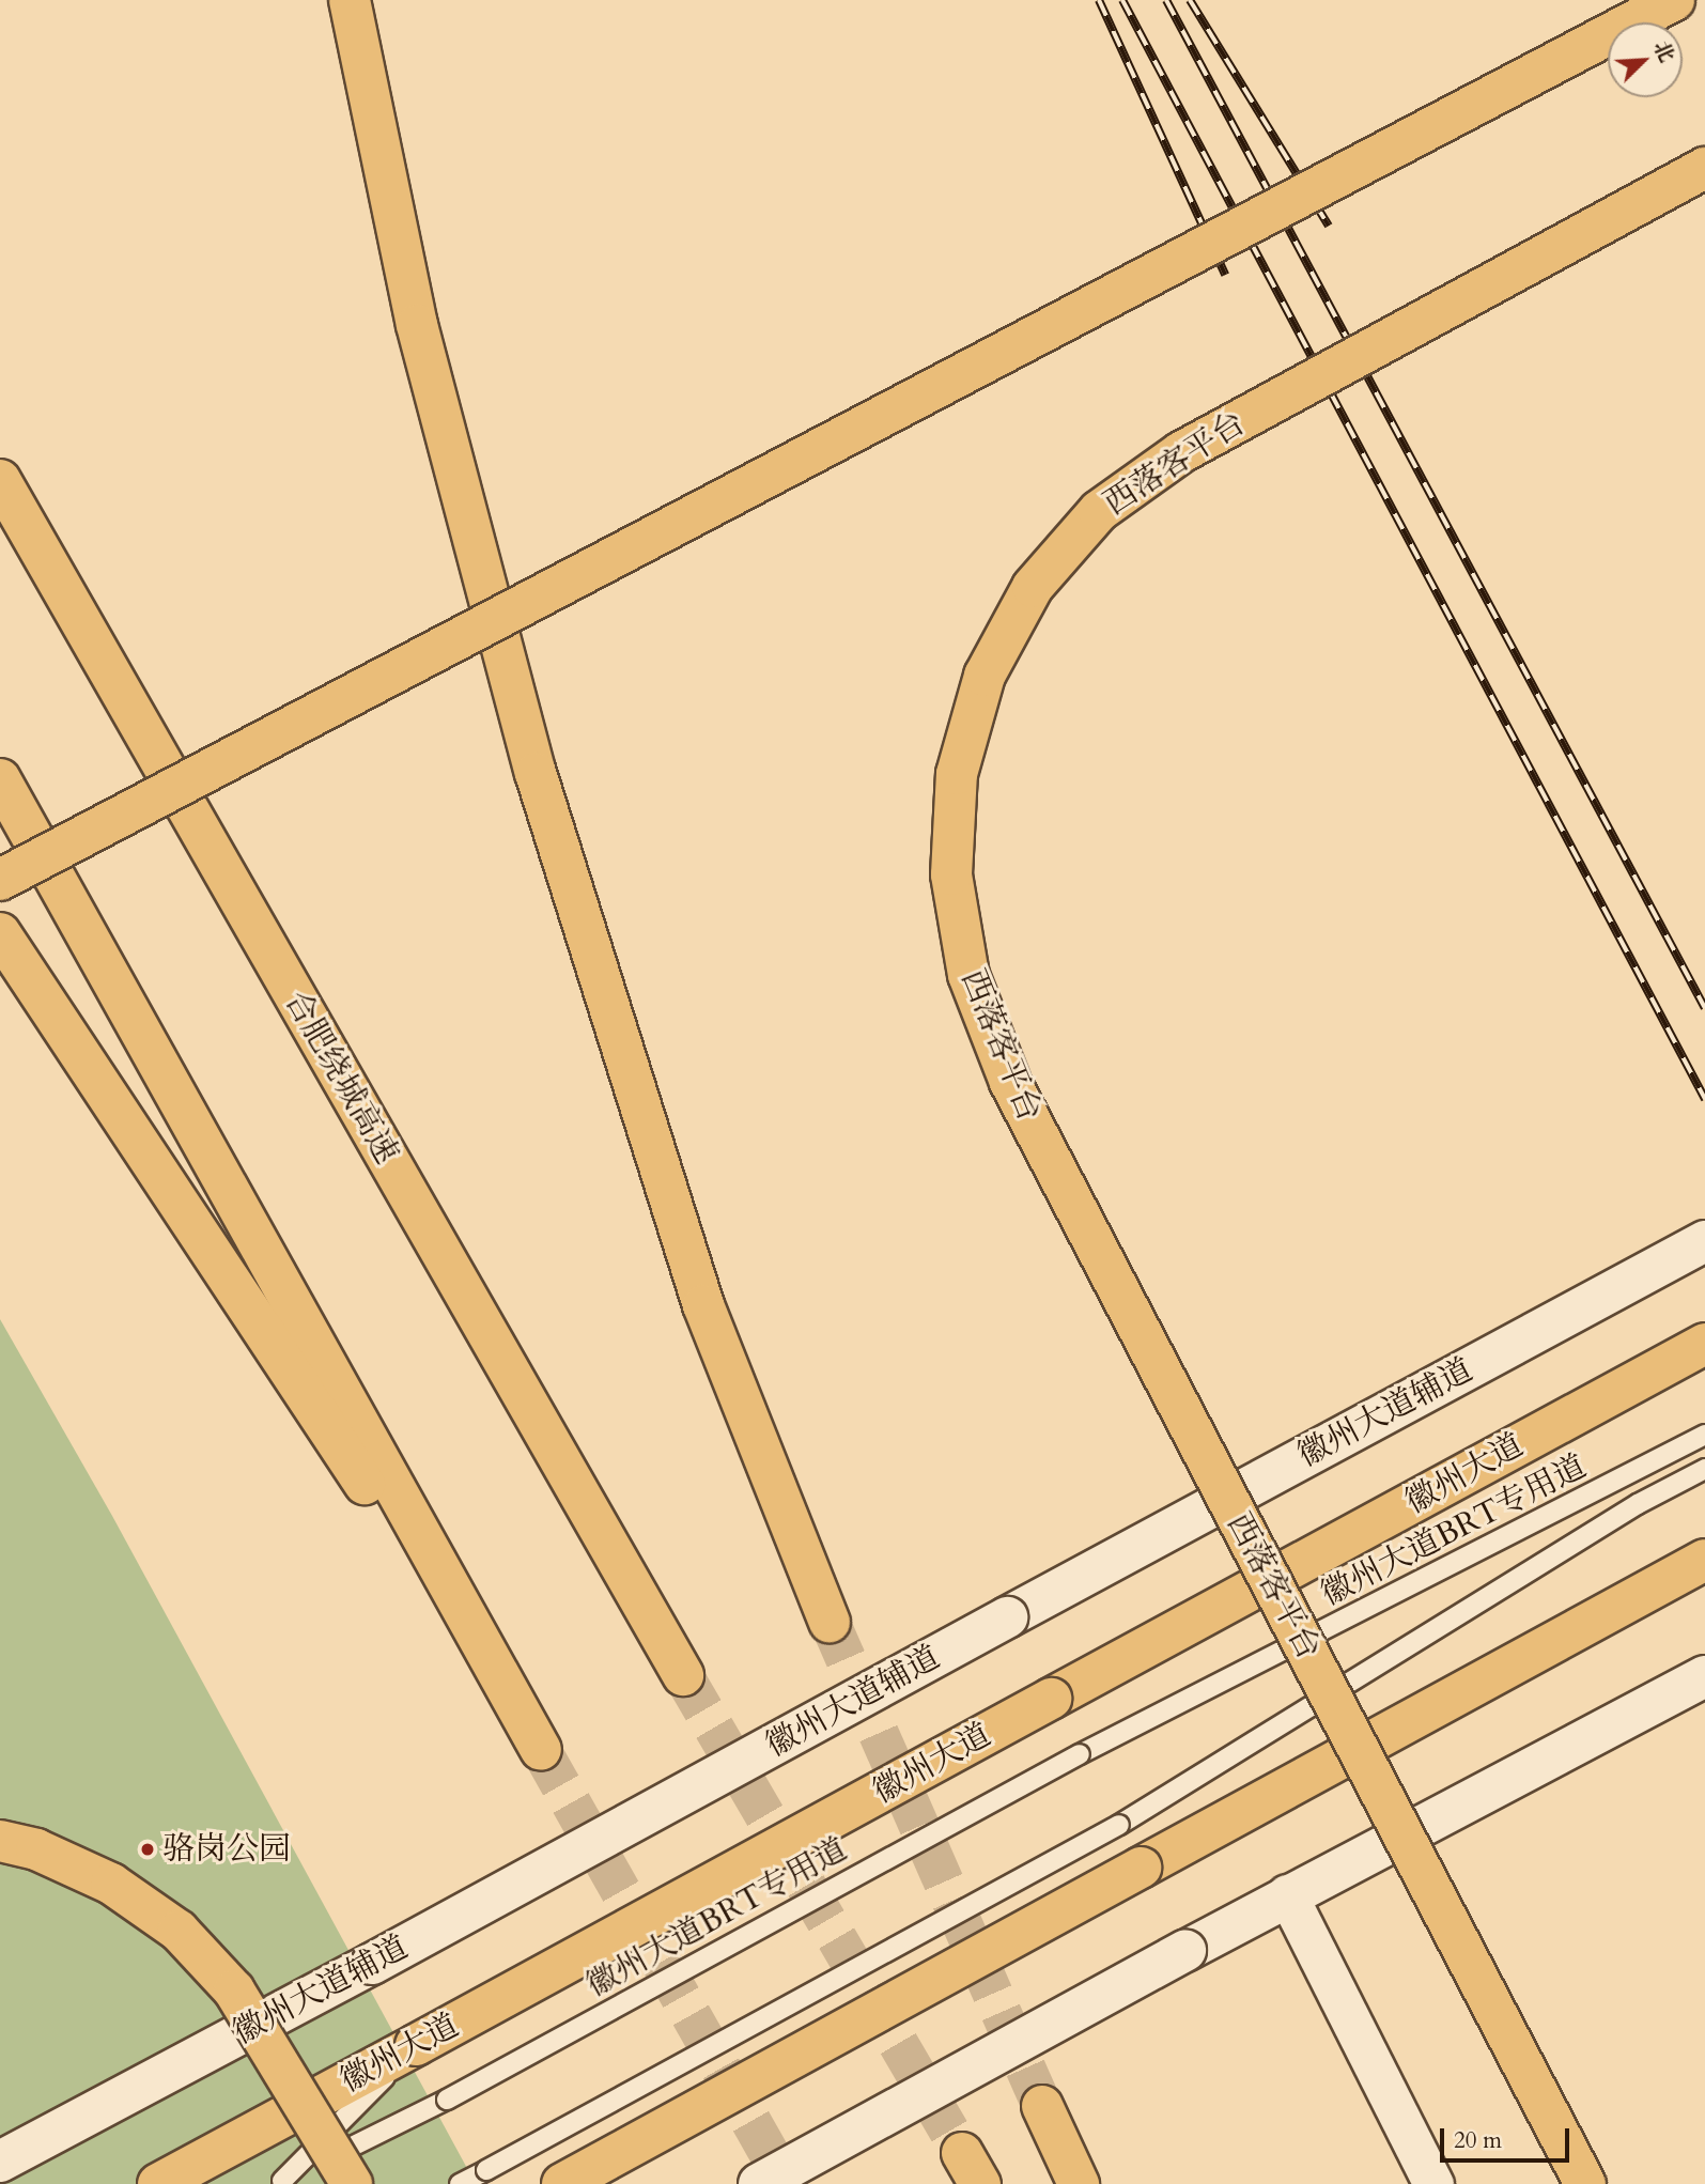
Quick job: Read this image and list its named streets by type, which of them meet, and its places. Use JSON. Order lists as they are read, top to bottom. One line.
{"streets":{"main road":["西落客平台","合肥绕城高速","徽州大道"],"street":["徽州大道辅道"],"lane":["徽州大道BRT专用道"]},"places":["骆岗公园"],"scale_bar":"20 m","north":"top right"}
